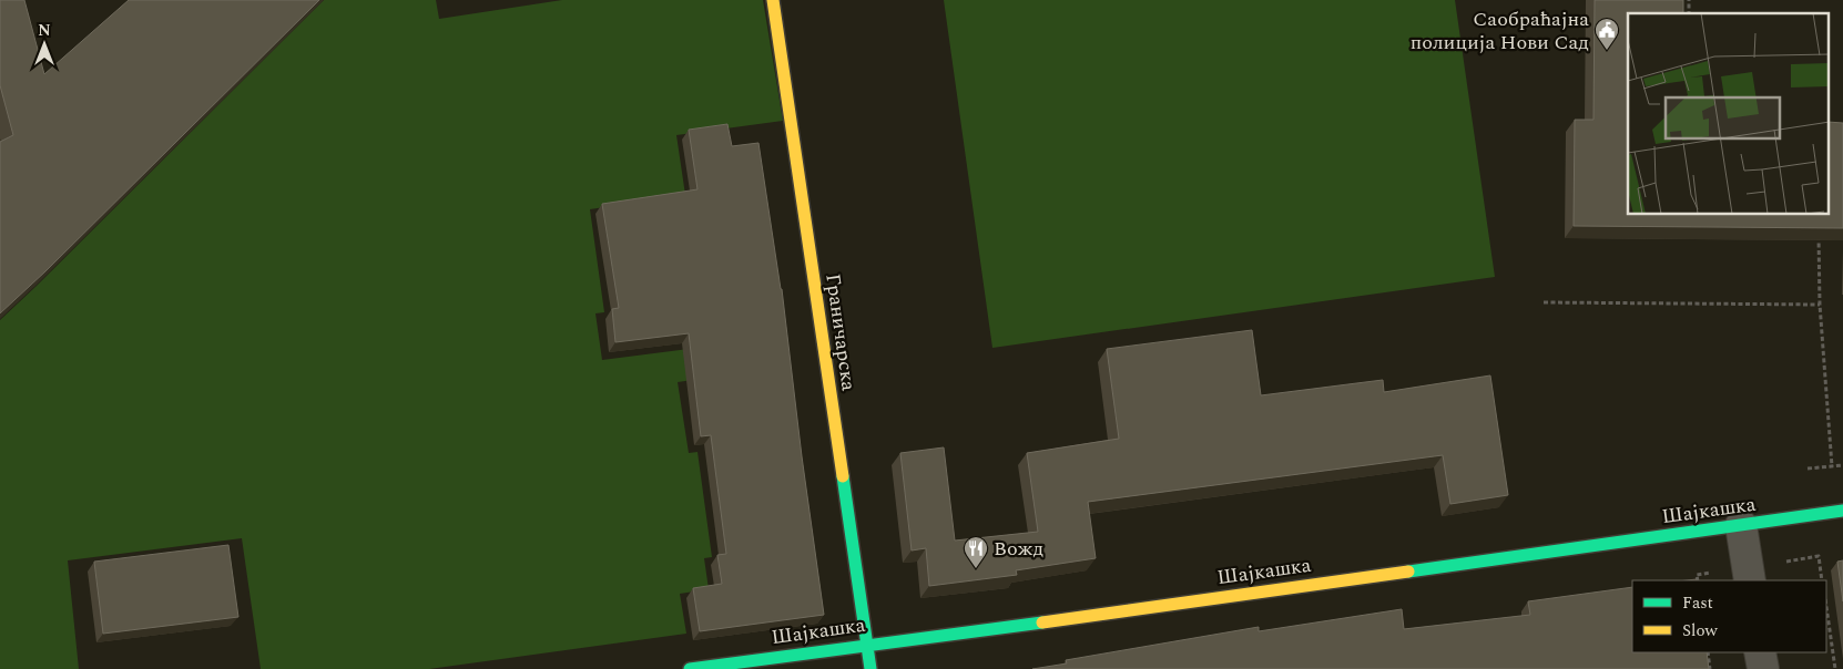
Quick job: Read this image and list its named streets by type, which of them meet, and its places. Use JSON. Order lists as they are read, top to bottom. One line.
{"streets":{"street":["Граничарска","Шајкашка"]},"crossings":[["Граничарска","Шајкашка"]],"places":{"public building":["Саобраћајна полиција Нови Сад"],"restaurant":["Вожд"]},"legend":["Fast","Slow"],"north":"top"}
